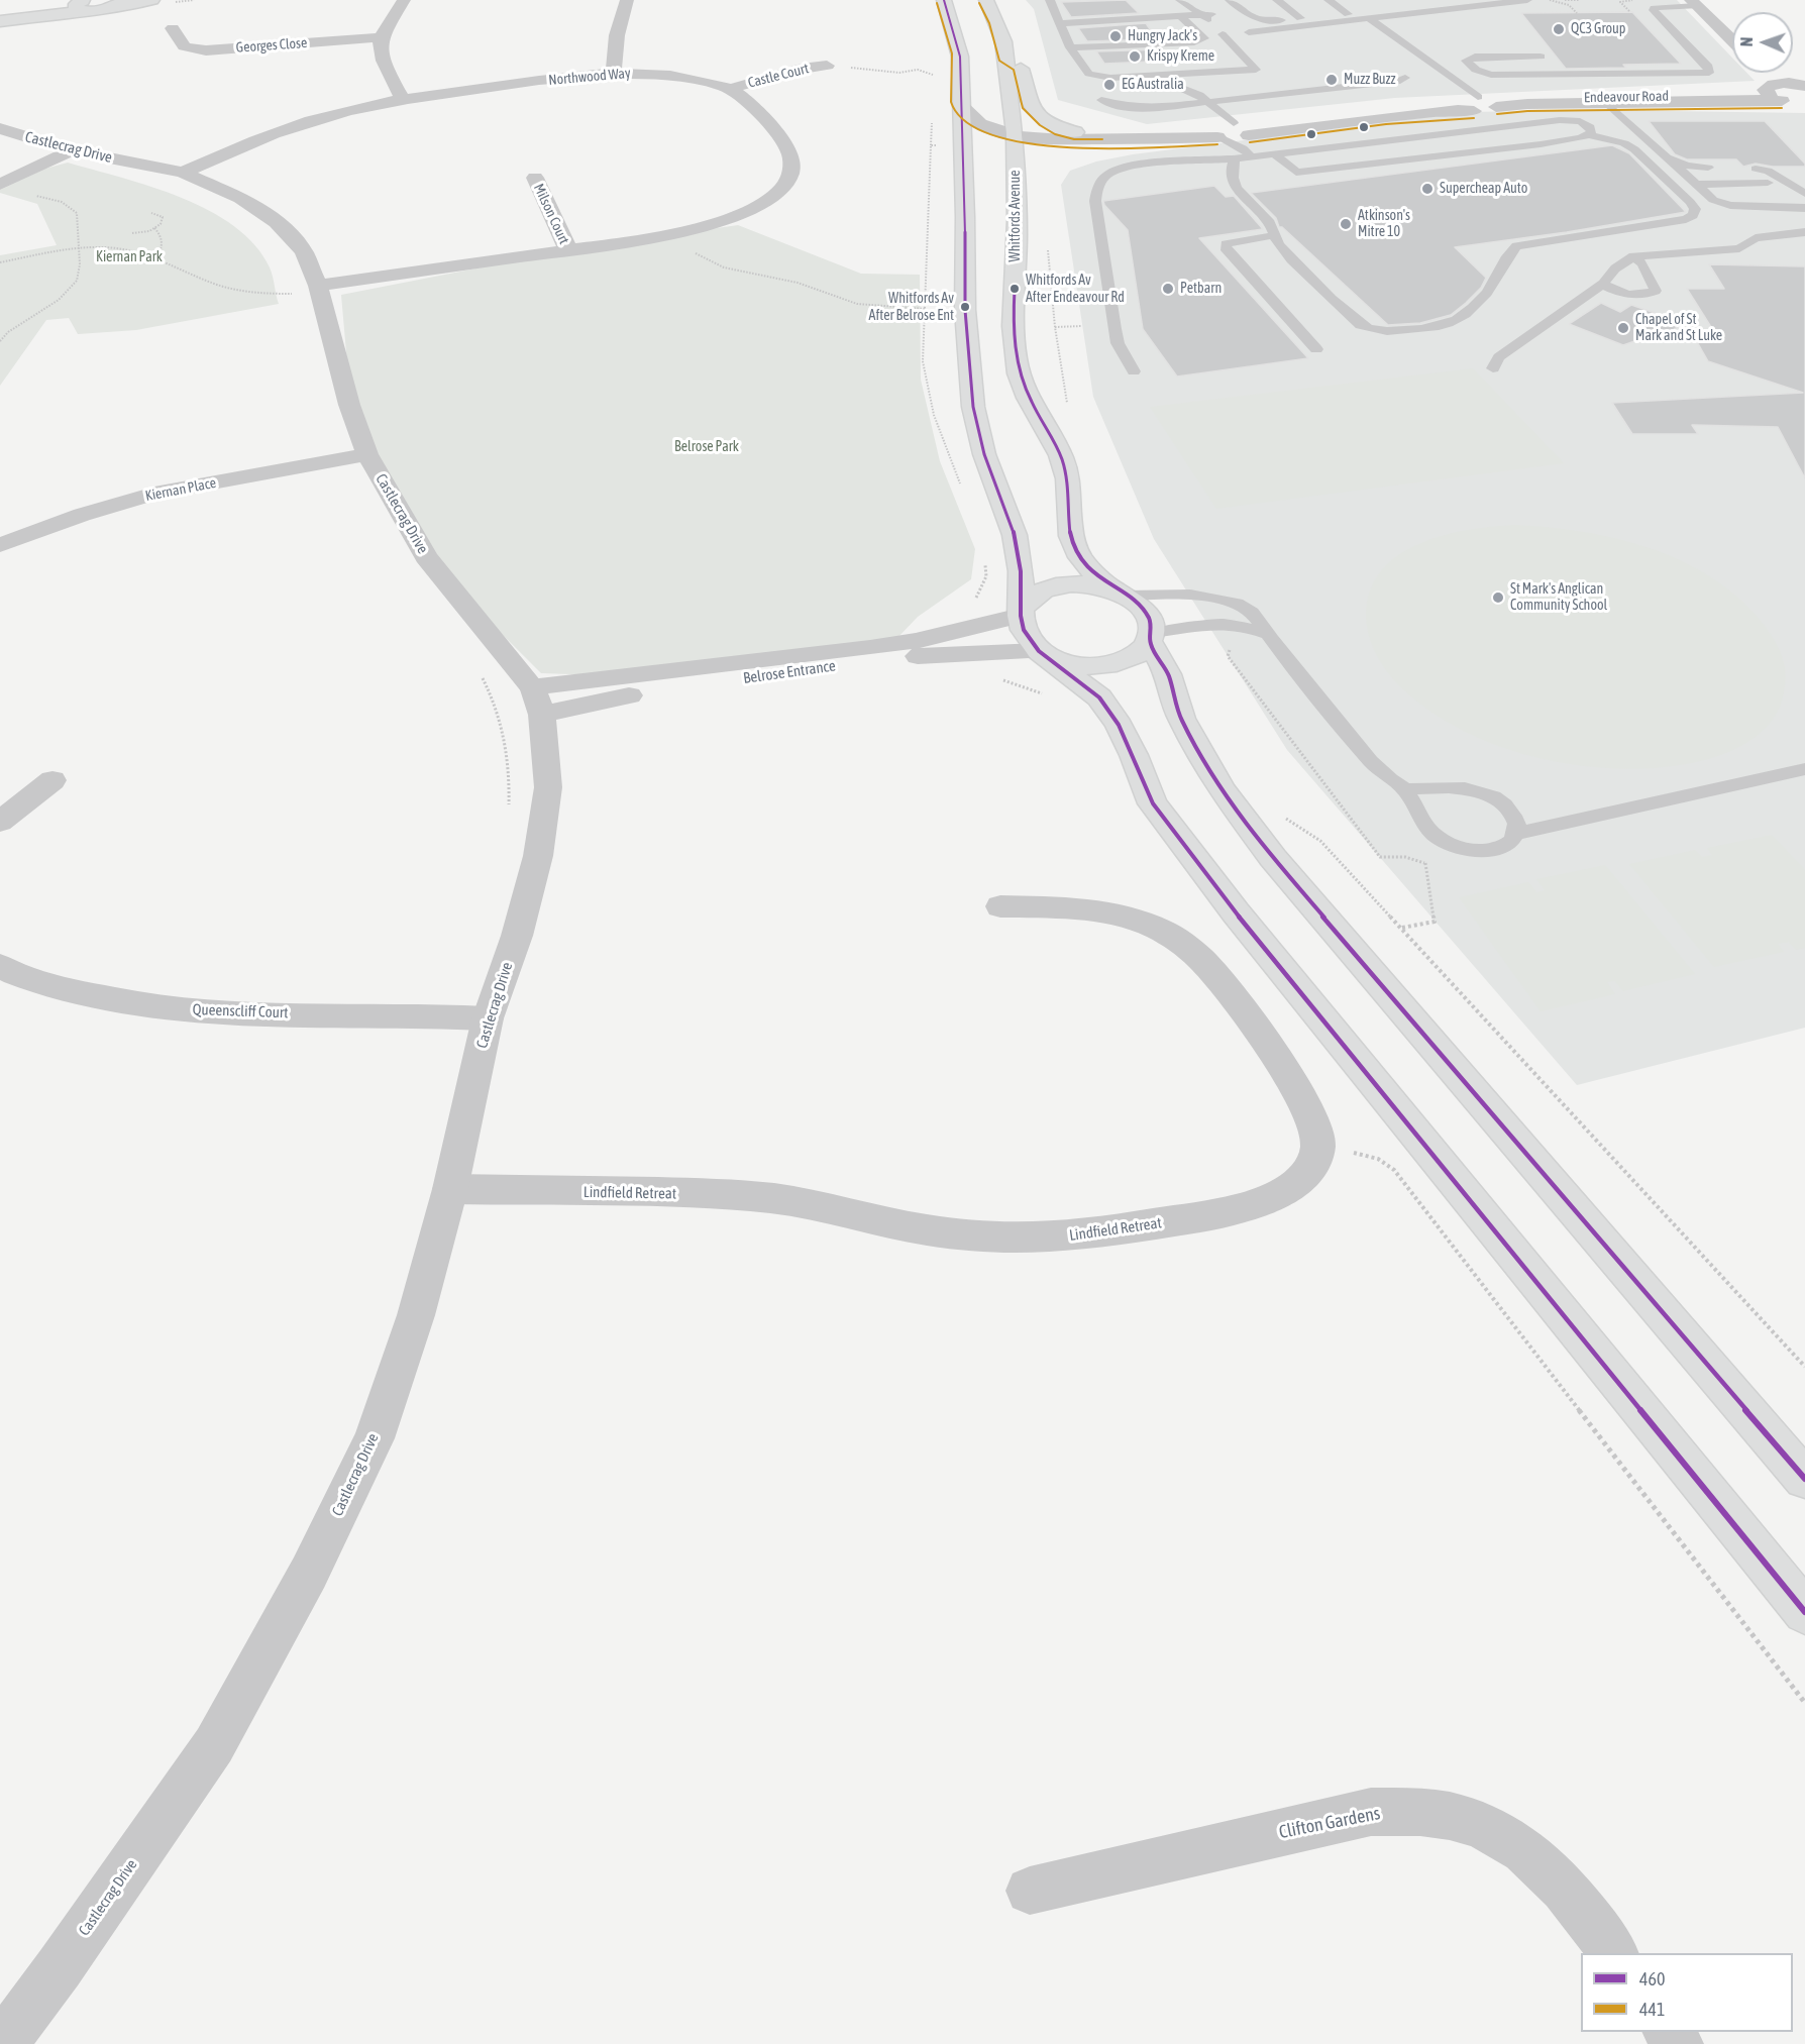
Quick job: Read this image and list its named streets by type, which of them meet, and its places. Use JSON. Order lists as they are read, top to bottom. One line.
{"streets":{"main road":["Whitfords Avenue"],"street":["Georges Close","Castle Court","Northwood Way","Endeavour Road","Castlecrag Drive","Milson Court","Kiernan Place","Belrose Entrance","Queenscliff Court","Lindfield Retreat","Clifton Gardens"]},"crossings":[["Castle Court","Northwood Way"],["Northwood Way","Castlecrag Drive"],["Endeavour Road","Whitfords Avenue"],["Castlecrag Drive","Kiernan Place"],["Castlecrag Drive","Belrose Entrance"],["Castlecrag Drive","Queenscliff Court"],["Castlecrag Drive","Lindfield Retreat"],["Whitfords Avenue","Belrose Entrance"]],"parks":["Kiernan Park","Belrose Park"],"places":["QC3 Group","Hungry Jack's","Krispy Kreme","Muzz Buzz","EG Australia","Supercheap Auto","Atkinson's Mitre 10","Whitfords Av After Endeavour Rd","Petbarn","Whitfords Av After Belrose Ent","Chapel of St Mark and St Luke","St Mark's Anglican Community School"],"lines":["transit line 460","transit line 441"],"legend":["460","441"],"north":"left"}
